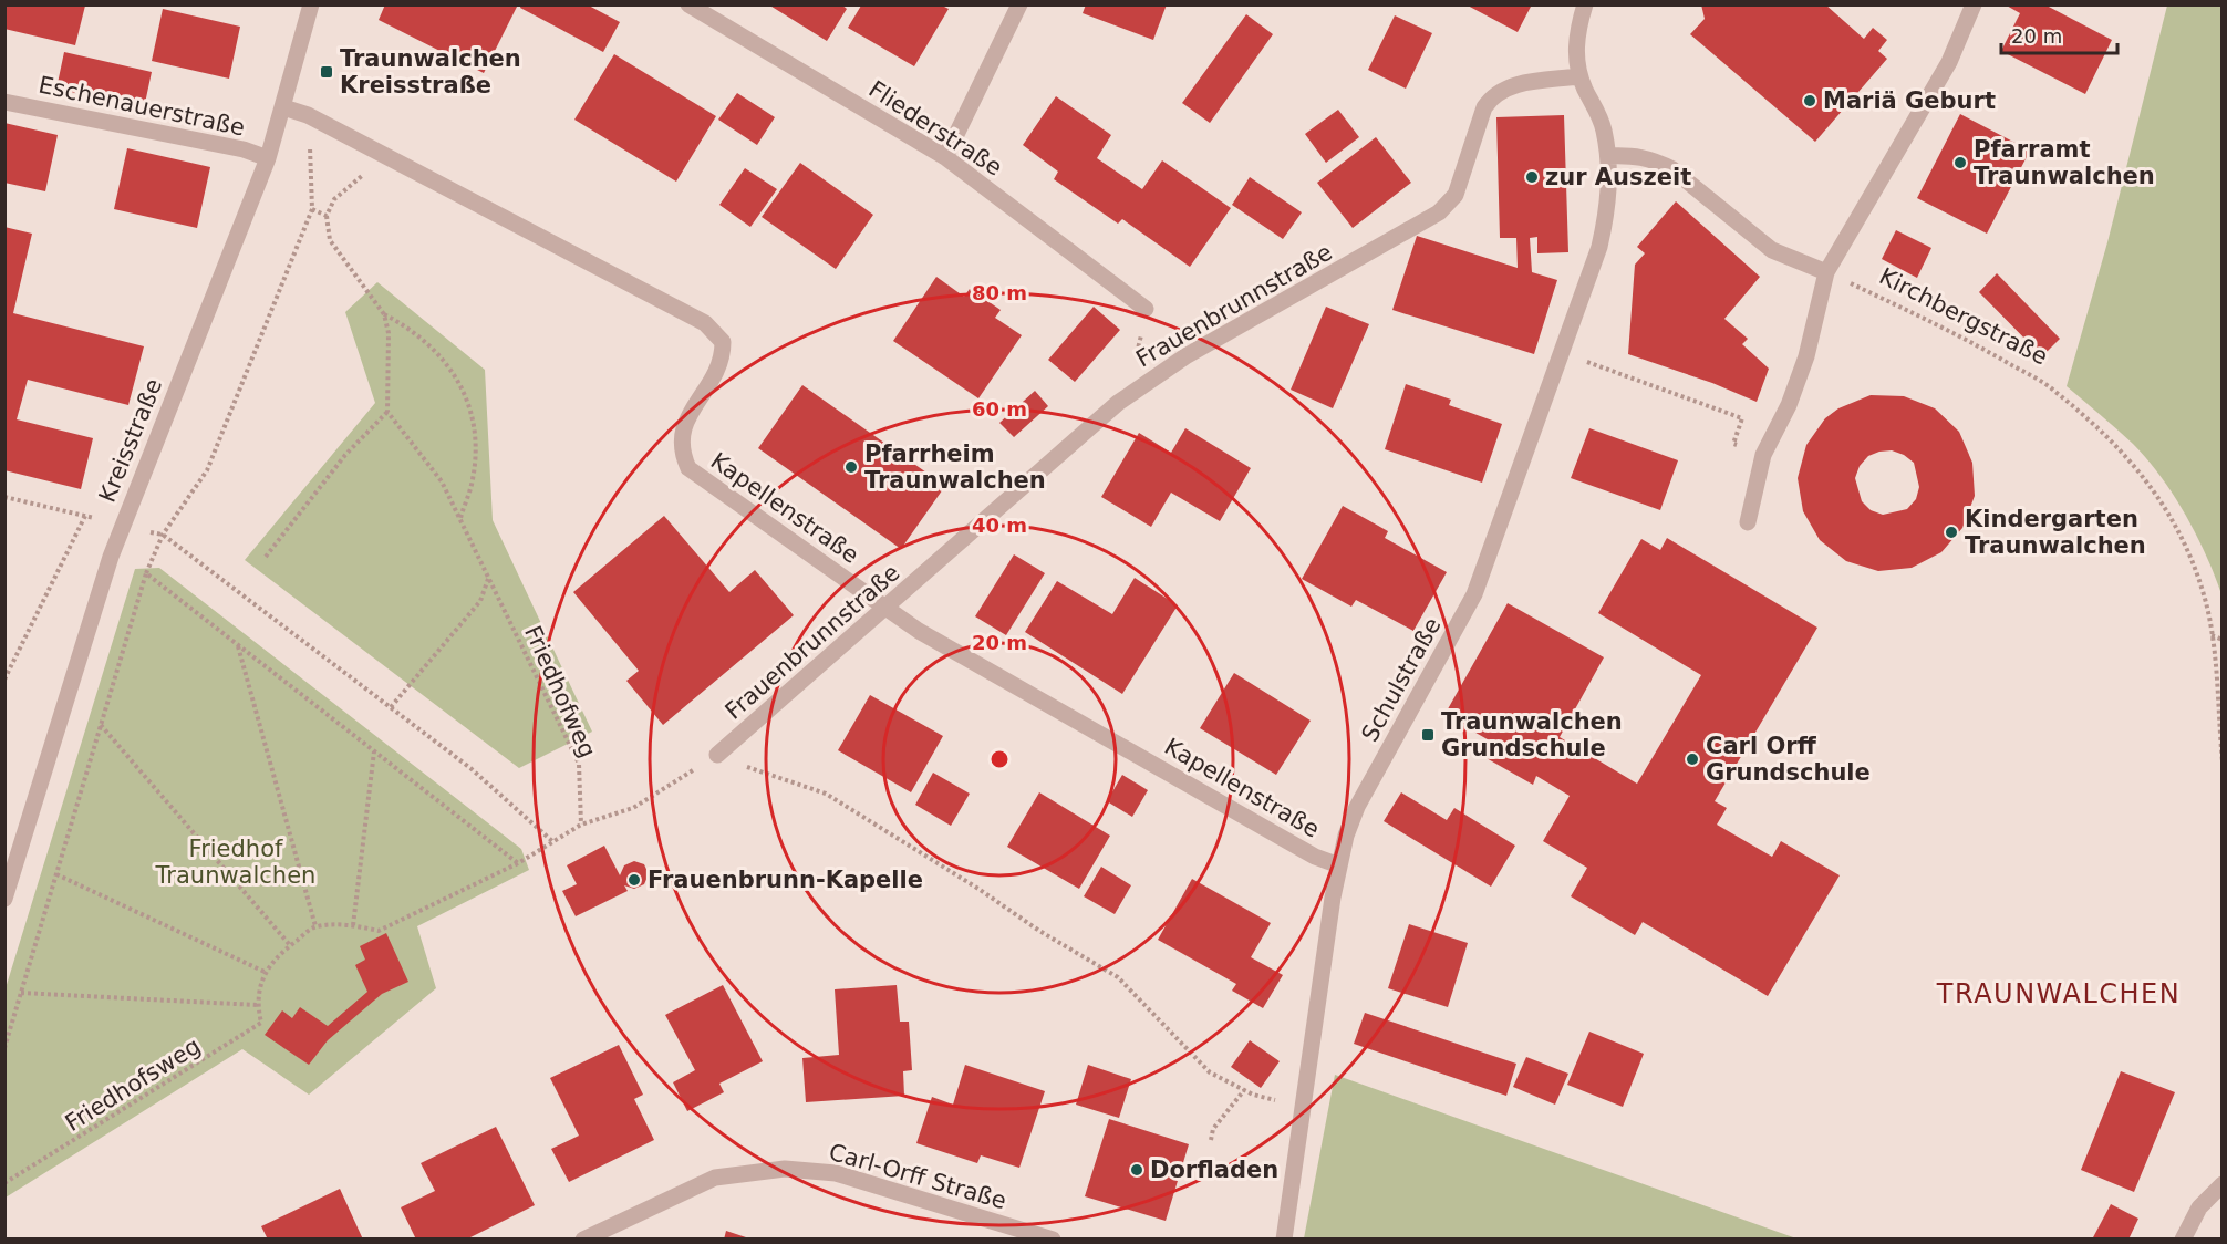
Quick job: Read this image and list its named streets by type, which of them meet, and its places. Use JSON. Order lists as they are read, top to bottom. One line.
{"streets":{"street":["Eschenauerstraße","Fliederstraße","Frauenbrunnstraße","Kreisstraße","Kapellenstraße","Schulstraße","Carl-Orff Straße"],"path":["Kirchbergstraße","Friedhofweg","Friedhofsweg"]},"crossings":[["Eschenauerstraße","Kreisstraße"],["Frauenbrunnstraße","Kapellenstraße"],["Frauenbrunnstraße","Schulstraße"],["Kreisstraße","Kapellenstraße"],["Kapellenstraße","Schulstraße"]],"districts":["TRAUNWALCHEN"],"parks":["Friedhof Traunwalchen"],"places":{"transit":["Traunwalchen Kreisstraße","Traunwalchen Grundschule"],"other":["Mariä Geburt","Pfarramt Traunwalchen","zur Auszeit","Pfarrheim Traunwalchen","Kindergarten Traunwalchen","Carl Orff Grundschule","Frauenbrunn-Kapelle","Dorfladen"]},"scale_bar":"20 m","rings":["80 m","60 m","40 m","20 m"]}
